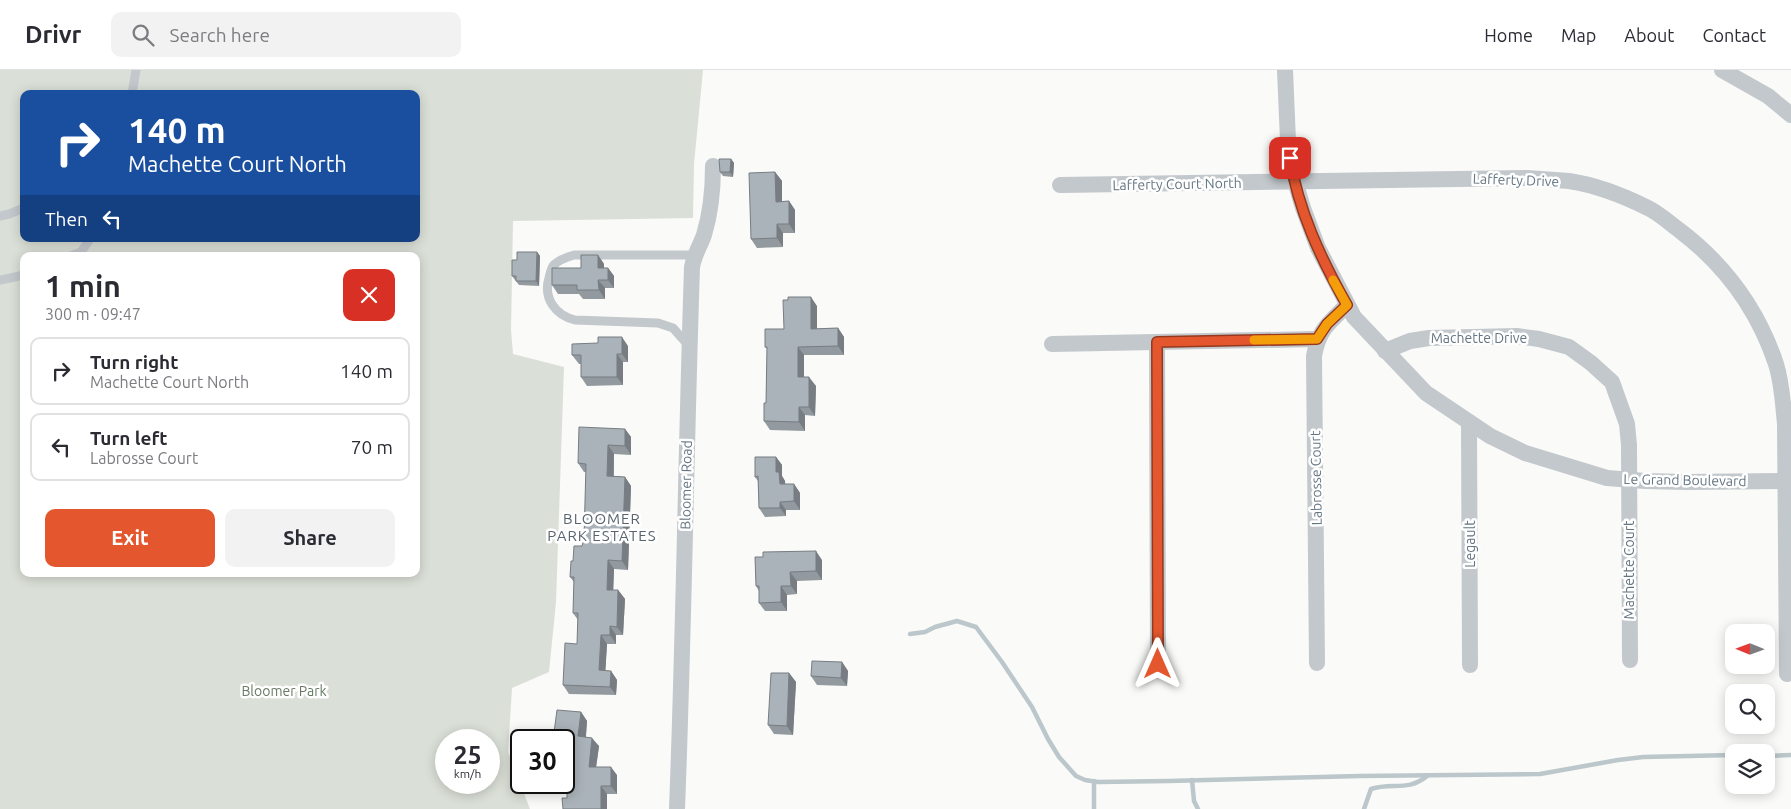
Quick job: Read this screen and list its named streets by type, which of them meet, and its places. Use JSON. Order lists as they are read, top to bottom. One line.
{"streets":{"street":["Lafferty Drive","Lafferty Court North","Machette Drive","Labrosse Court","Le Grand Boulevard","Bloomer Road","Legault","Machette Court"]},"crossings":[["Lafferty Drive","Lafferty Court North"],["Lafferty Drive","Le Grand Boulevard"],["Lafferty Court North","Le Grand Boulevard"],["Machette Drive","Le Grand Boulevard"],["Machette Drive","Machette Court"],["Le Grand Boulevard","Legault"],["Le Grand Boulevard","Machette Court"]],"districts":["BLOOMER PARK ESTATES"],"parks":["Bloomer Park"],"north":"left","page":{"header":"Drivr","search":"Search here","nav":["Home","Map","About","Contact"],"turn":["140 m","Machette Court North"],"then":"Then","heading":["1 min","300 m · 09:47"],"list":[{"name":"Turn right","note":"Machette Court North","value":"140 m"},{"name":"Turn left","note":"Labrosse Court","value":"70 m"}],"buttons":["Exit","Share"],"speed":"25 km/h","limit":"30"}}
